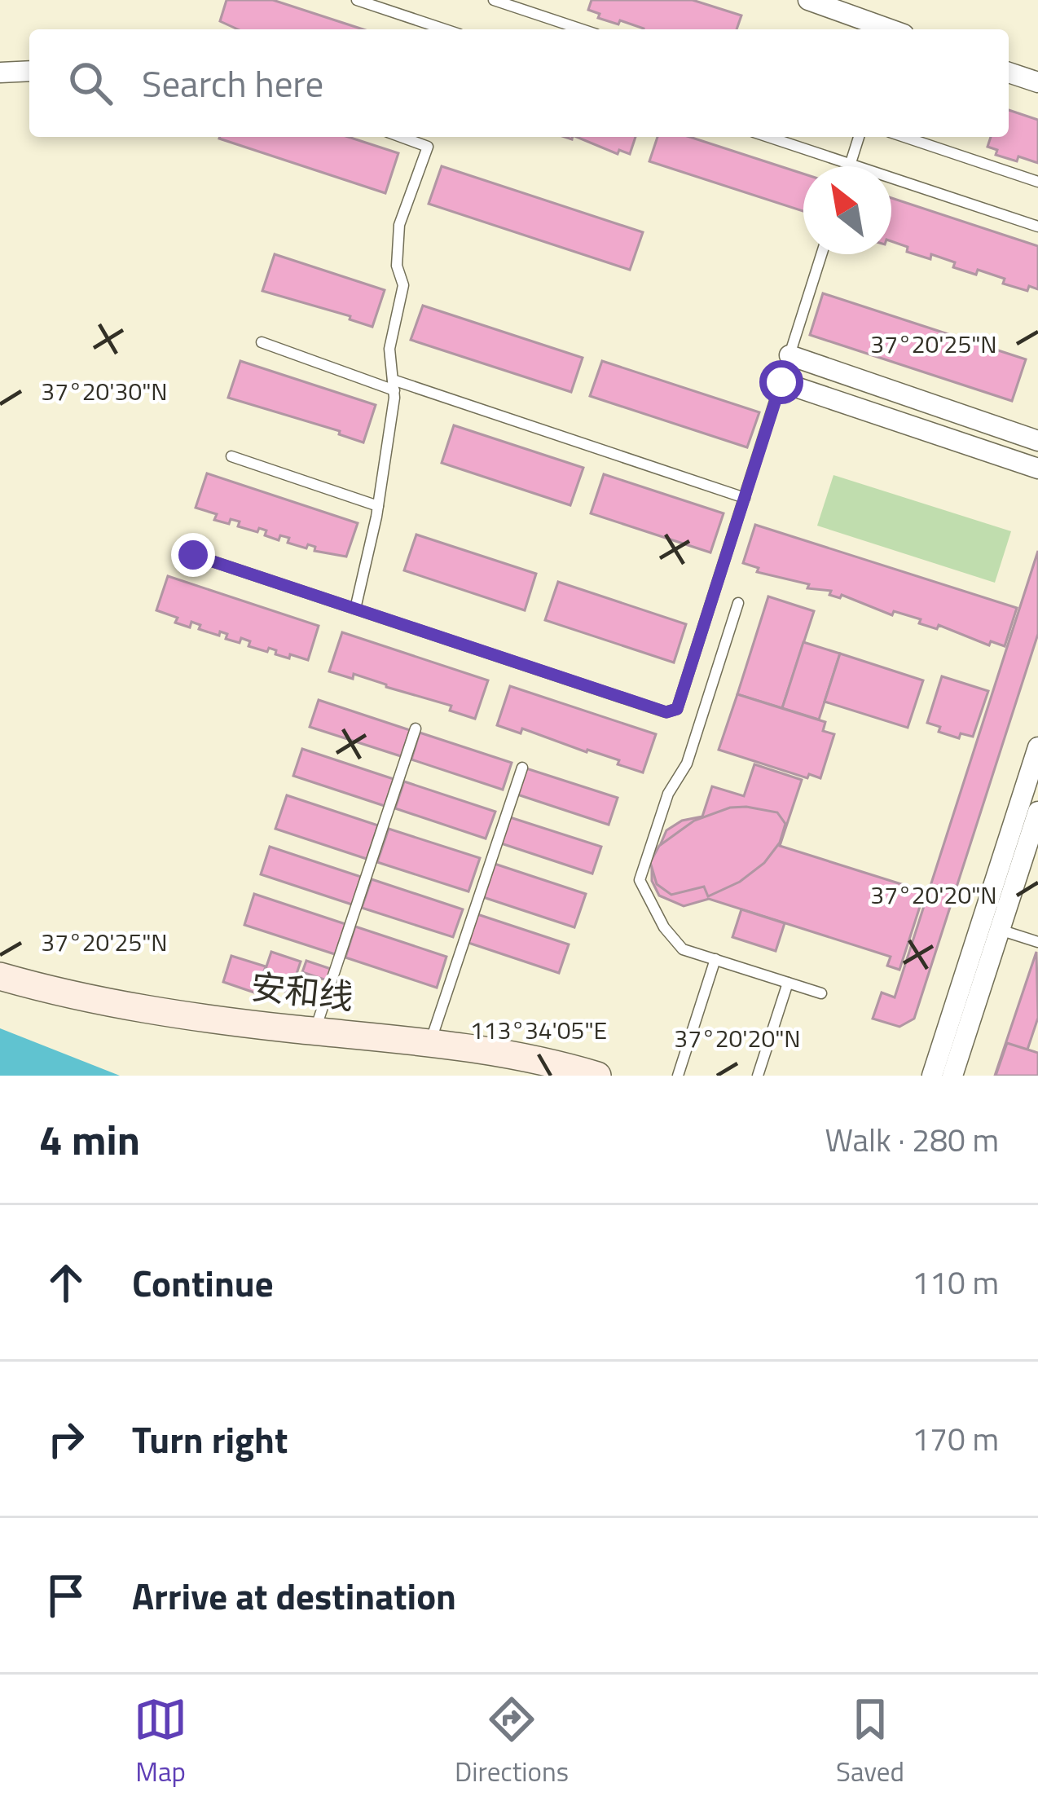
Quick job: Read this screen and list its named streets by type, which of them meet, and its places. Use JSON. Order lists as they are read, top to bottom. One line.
{"streets":{"main road":["安和线"]},"north":"top left","page":{"search":"Search here","heading":["4 min","Walk · 280 m"],"list":[["Continue","110 m"],["Turn right","170 m"],"Arrive at destination"],"nav":["Map","Directions","Saved"]},"coordinates":["37°20'25\"N","37°20'30\"N","37°20'20\"N","113°34'05\"E"]}
